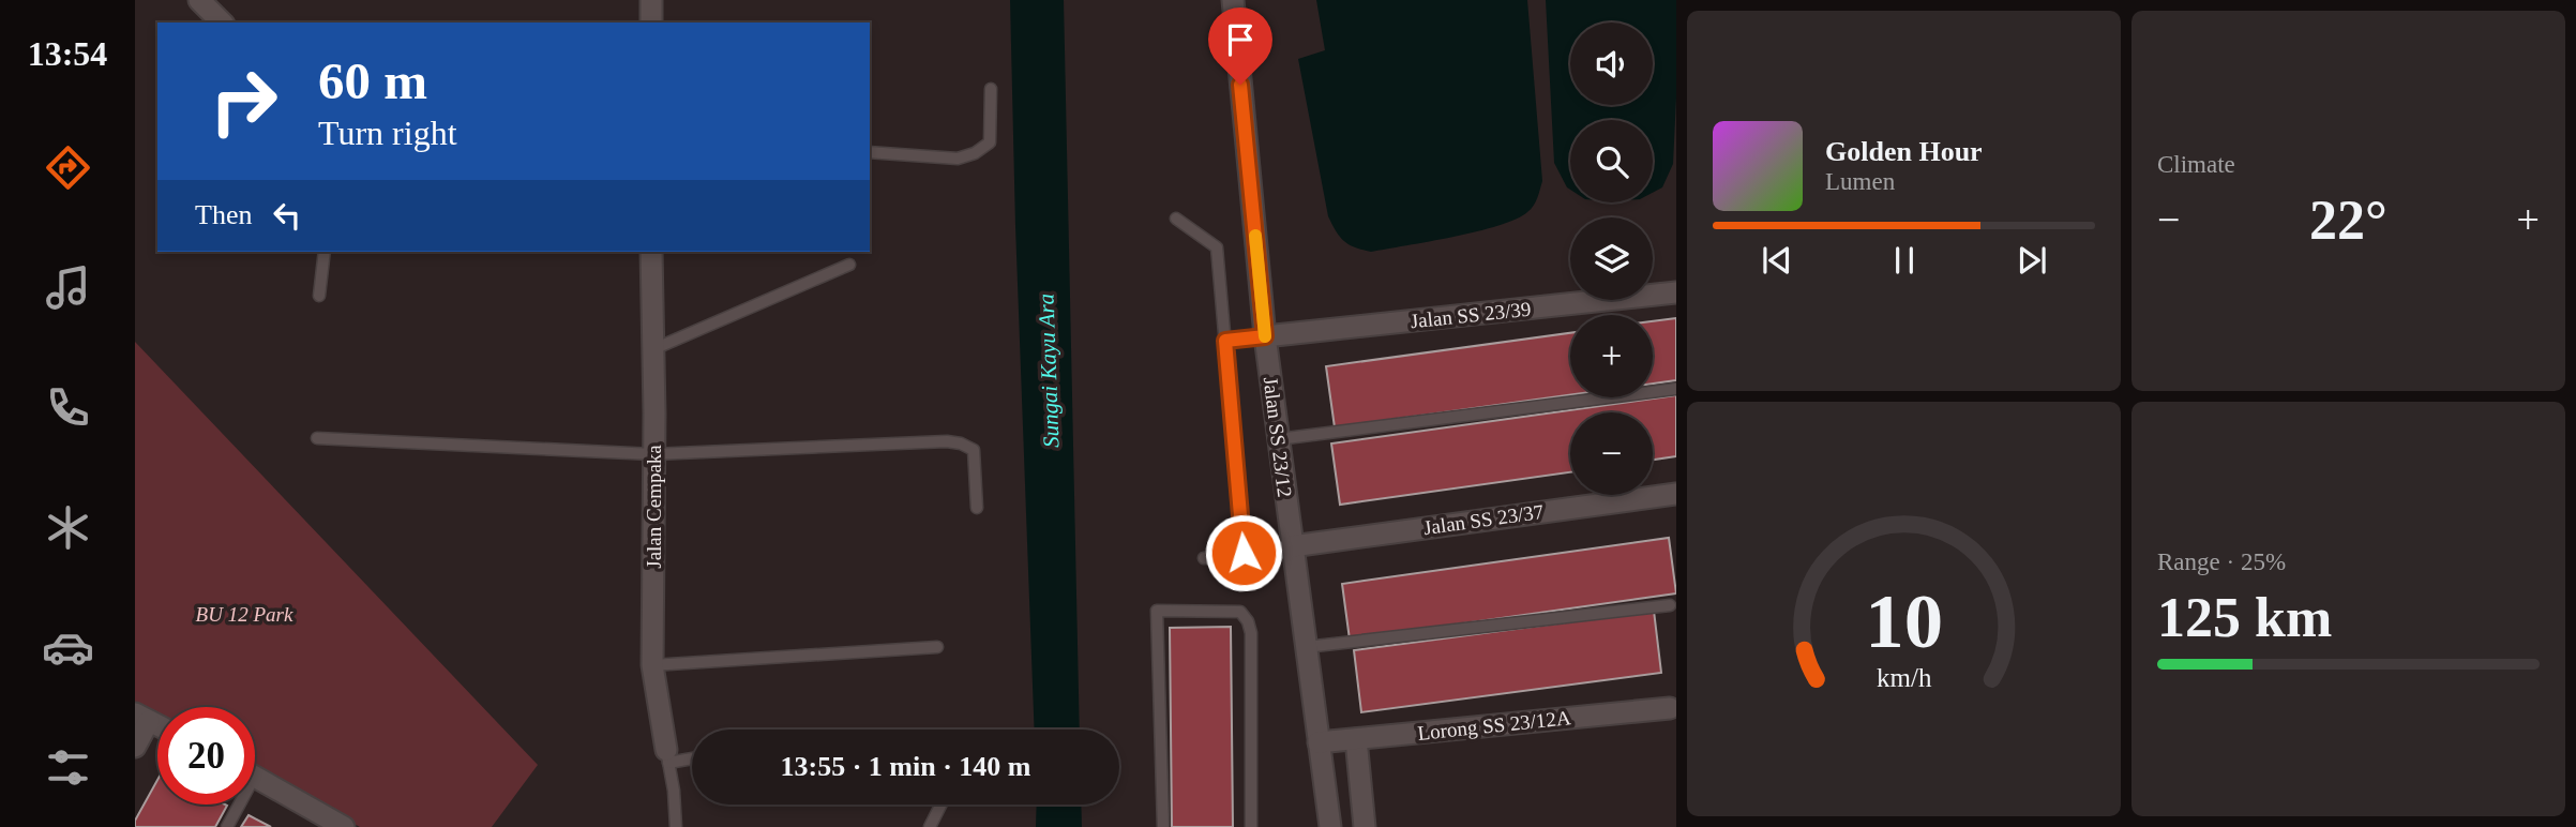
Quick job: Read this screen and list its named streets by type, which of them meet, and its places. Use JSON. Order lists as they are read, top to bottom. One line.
{"streets":{"street":["Jalan SS 23/39","Jalan SS 23/12","Jalan Cempaka","Jalan SS 23/37","Lorong SS 23/12A"]},"crossings":[["Jalan SS 23/39","Jalan SS 23/12"],["Jalan SS 23/12","Jalan SS 23/37"],["Jalan SS 23/12","Lorong SS 23/12A"]],"water":["Sungai Kayu Ara"],"parks":["BU 12 Park"],"page":{"tabs":"13:54","tile":["Climate",["Range · 25%","125 km"]],"map_buttons":["+","−"],"turn":["60 m","Turn right"],"song":["Golden Hour","Lumen"],"then":"Then","heat":["−","22°","+"],"limit":"20","trip":"13:55 · 1 min · 140 m","gauge":["10","km/h"]}}
